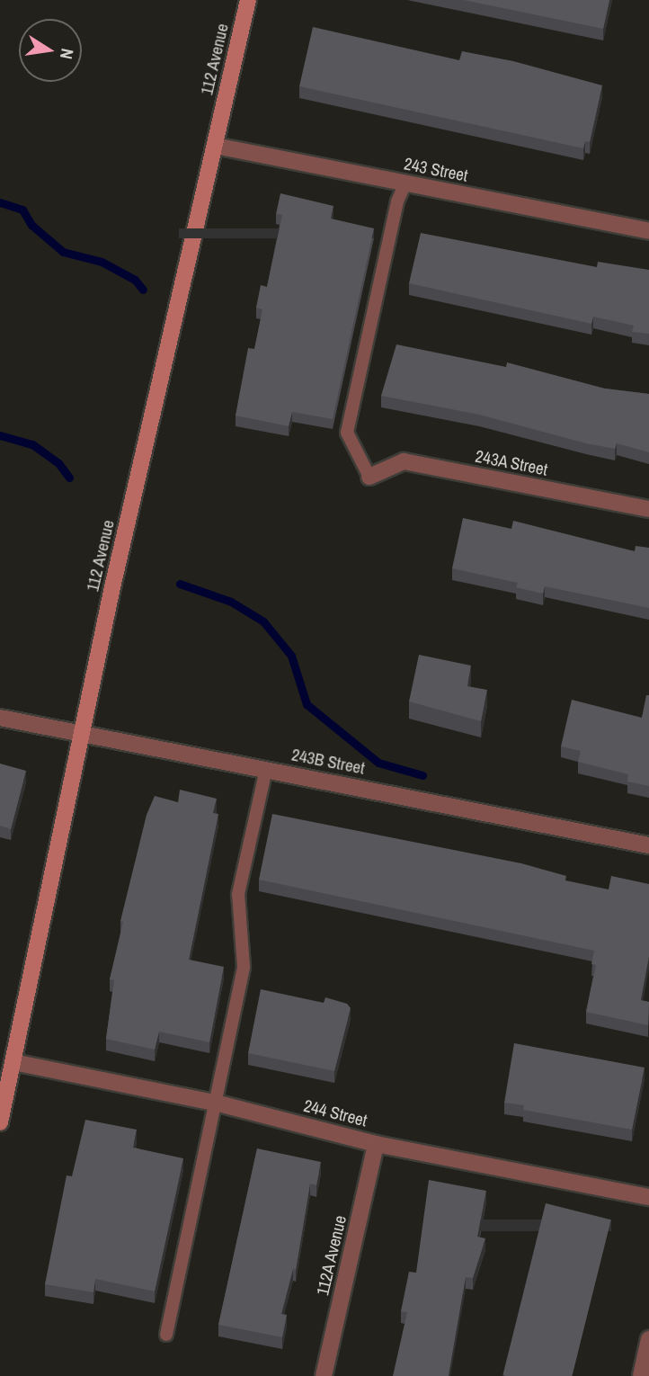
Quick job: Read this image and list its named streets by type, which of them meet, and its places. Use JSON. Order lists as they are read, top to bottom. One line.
{"streets":{"main road":["112 Avenue"],"street":["243 Street","243A Street","243B Street","244 Street","112A Avenue"]},"crossings":[["112 Avenue","243 Street"],["112 Avenue","243B Street"],["112 Avenue","244 Street"],["244 Street","112A Avenue"]],"north":"right"}
